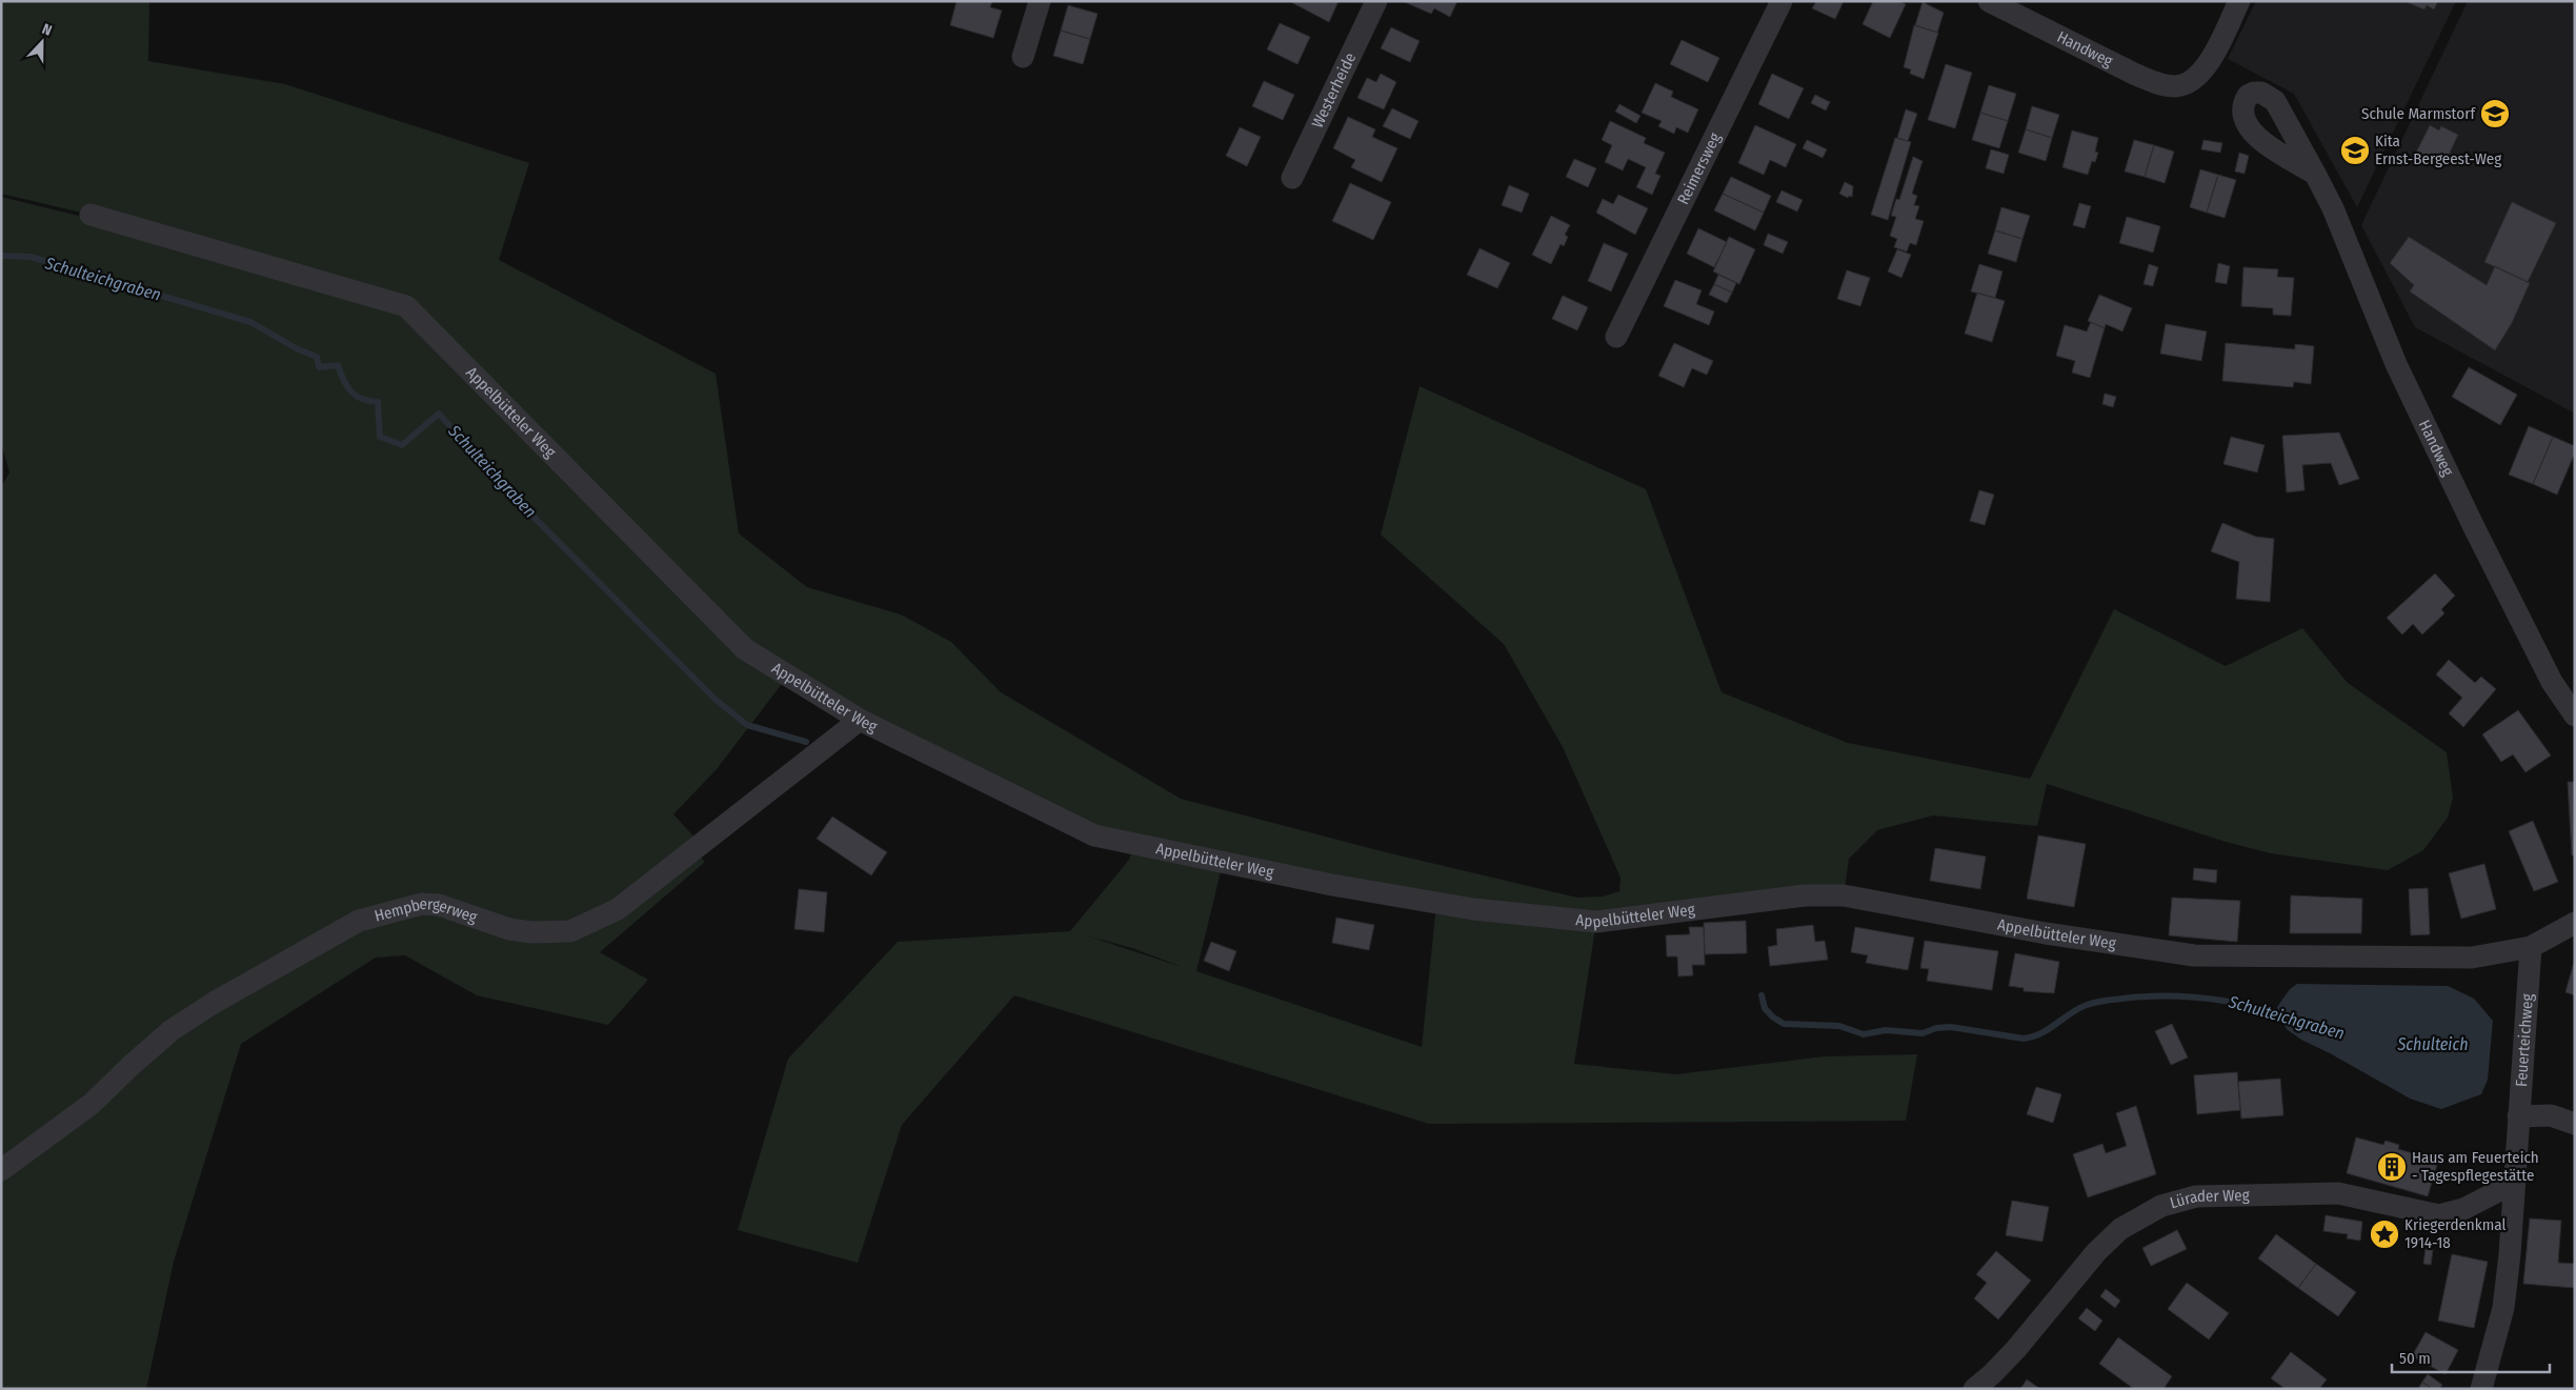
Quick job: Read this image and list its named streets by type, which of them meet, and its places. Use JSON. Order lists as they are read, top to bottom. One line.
{"streets":{"street":["Handweg","Westerheide","Reimersweg","Appelbütteler Weg","Hempbergerweg","Feuerteichweg","Lürader Weg"]},"crossings":[["Appelbütteler Weg","Hempbergerweg"],["Appelbütteler Weg","Feuerteichweg"],["Feuerteichweg","Lürader Weg"]],"water":["Schulteichgraben","Schulteich"],"places":{"school or university":["Schule Marmstorf","Kita Ernst-Bergeest-Weg"],"building":["Haus am Feuerteich - Tagespflegestätte"],"place":["Kriegerdenkmal 1914-18"]},"scale_bar":"50 m","north":"top"}
